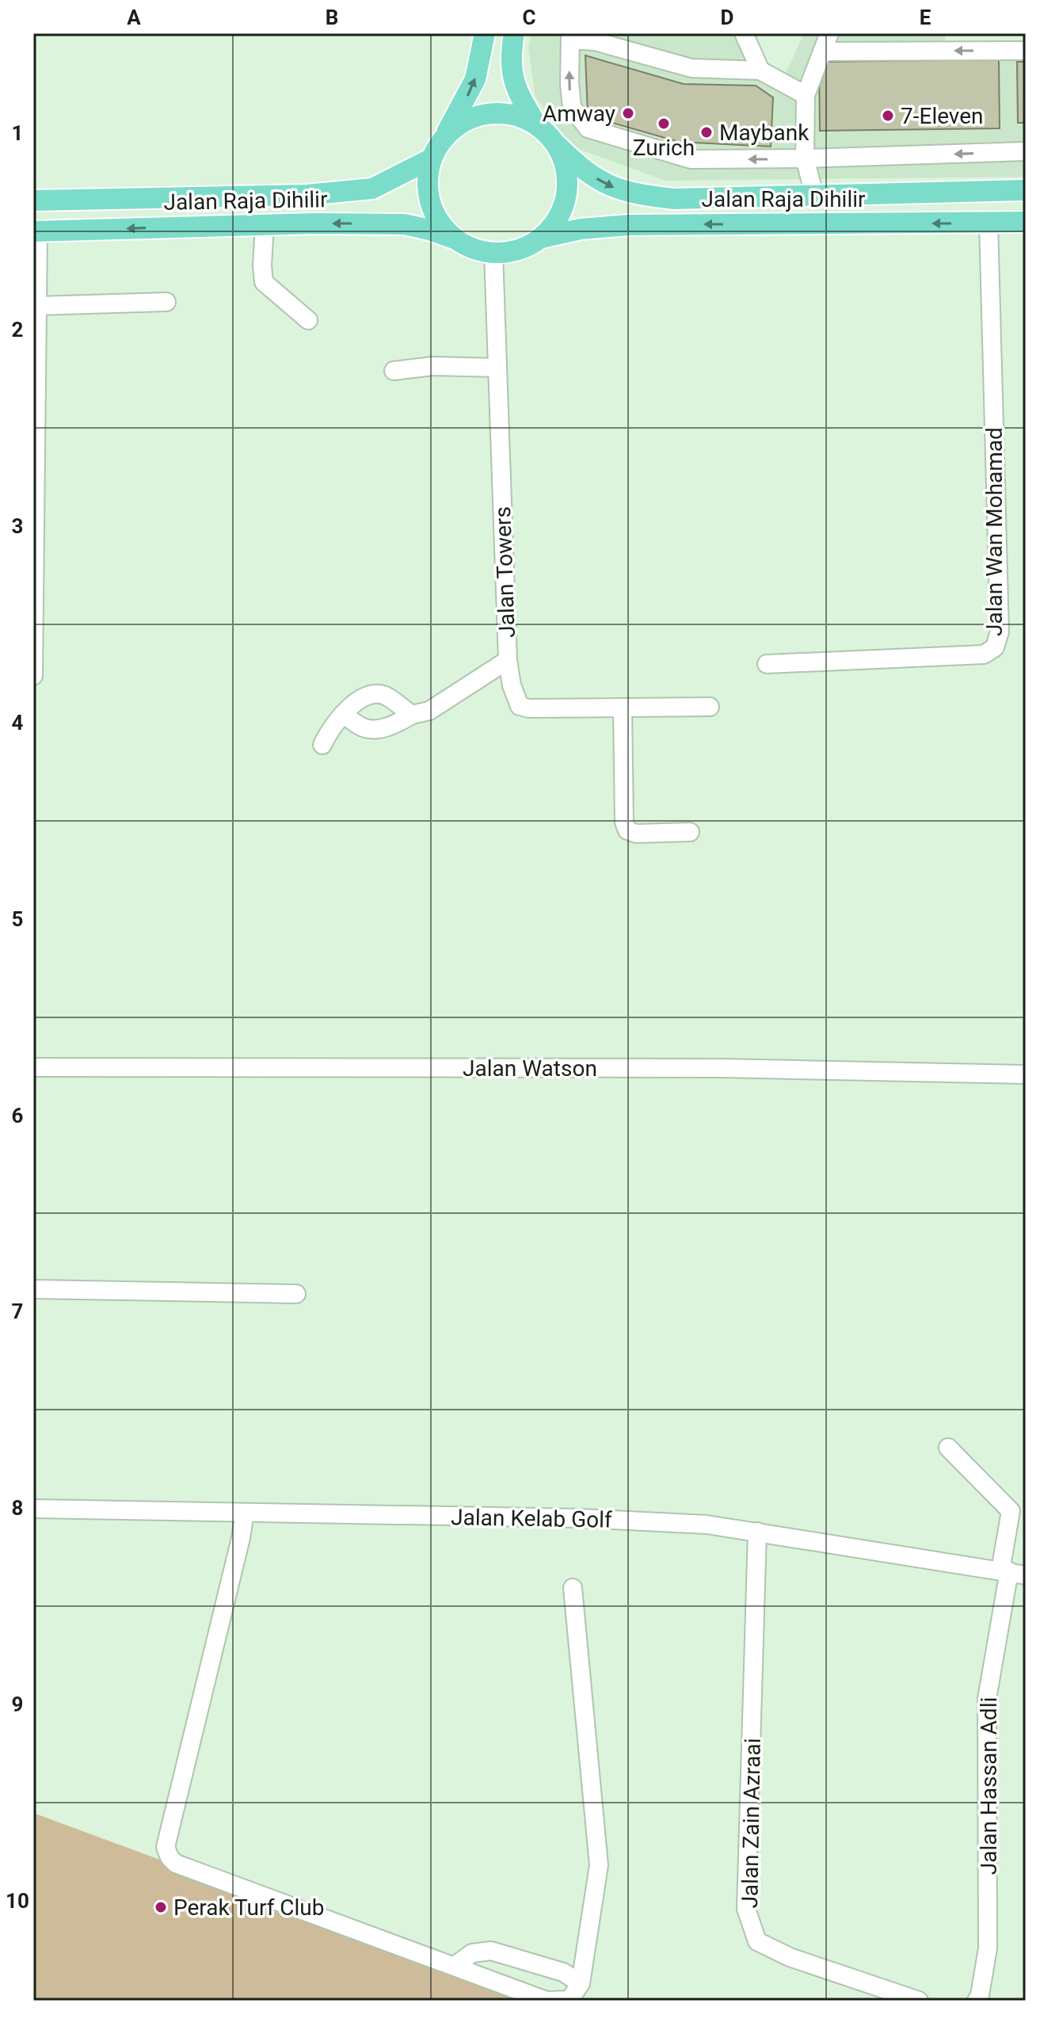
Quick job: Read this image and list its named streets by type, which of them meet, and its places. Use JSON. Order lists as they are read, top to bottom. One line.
{"streets":{"main road":["Jalan Raja Dihilir"],"street":["Jalan Wan Mohamad","Jalan Towers","Jalan Watson","Jalan Kelab Golf","Jalan Hassan Adli","Jalan Zain Azraai"]},"crossings":[["Jalan Raja Dihilir","Jalan Wan Mohamad"],["Jalan Raja Dihilir","Jalan Towers"],["Jalan Kelab Golf","Jalan Hassan Adli"],["Jalan Kelab Golf","Jalan Zain Azraai"]],"places":["Amway","7-Eleven","Zurich","Maybank","Perak Turf Club"],"grid":{"columns":["A","B","C","D","E"],"rows":["1","2","3","4","5","6","7","8","9","10"]}}
